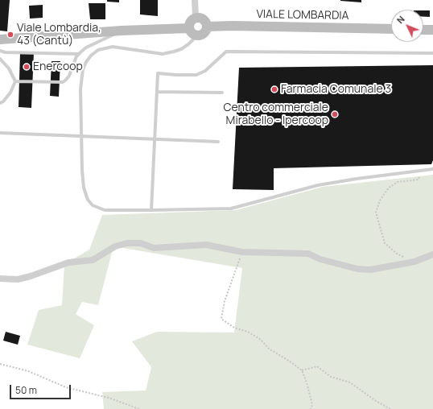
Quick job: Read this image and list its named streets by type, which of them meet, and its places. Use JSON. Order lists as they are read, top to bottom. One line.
{"streets":{"main road":["VIALE LOMBARDIA"]},"places":["Viale Lombardia, 43 (Cantù)","Enercoop","Farmacia Comunale 3","Centro commerciale Mirabello - Ipercoop"],"scale_bar":"50 m","north":"top left"}
